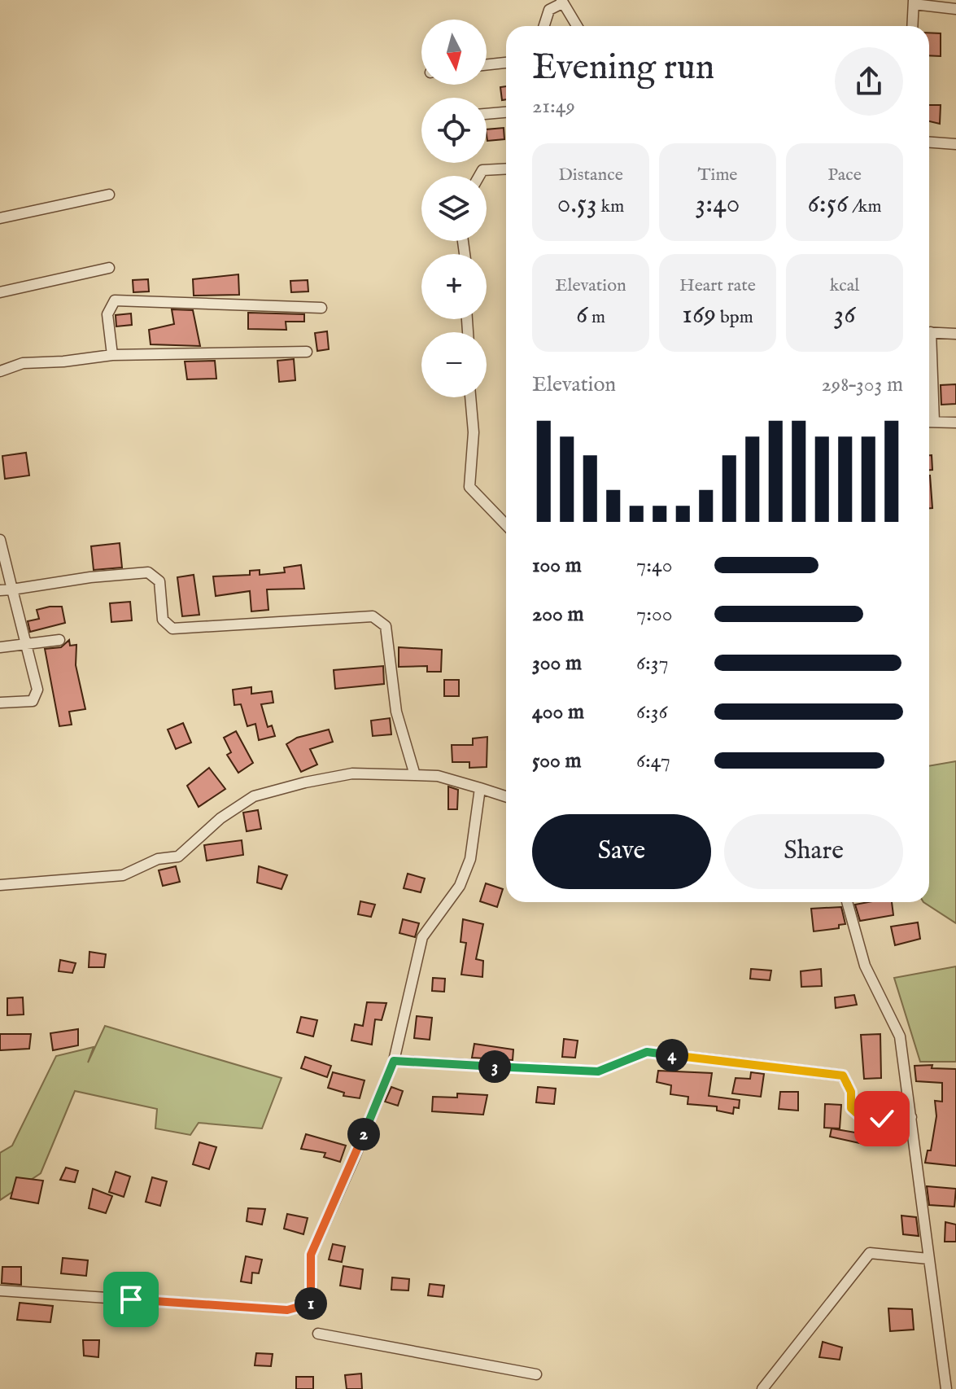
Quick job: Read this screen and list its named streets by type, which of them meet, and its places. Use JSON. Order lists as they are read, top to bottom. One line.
{"north":"bottom","page":{"map_buttons":["+","−"],"heading":["Evening run","21:49"],"stats":[["Distance","0.53 km"],["Time","3:40"],["Pace","6:56 /km"],["Elevation","6 m"],["Heart rate","169 bpm"],["kcal","36"]],"chart":["Elevation","298–303 m"],"list":[{"name":"100 m","note":"7:40"},{"name":"200 m","note":"7:00"},{"name":"300 m","note":"6:37"},{"name":"400 m","note":"6:36"},{"name":"500 m","note":"6:47"}],"buttons":["Save","Share"],"pins":["4","3","2","1"]}}
